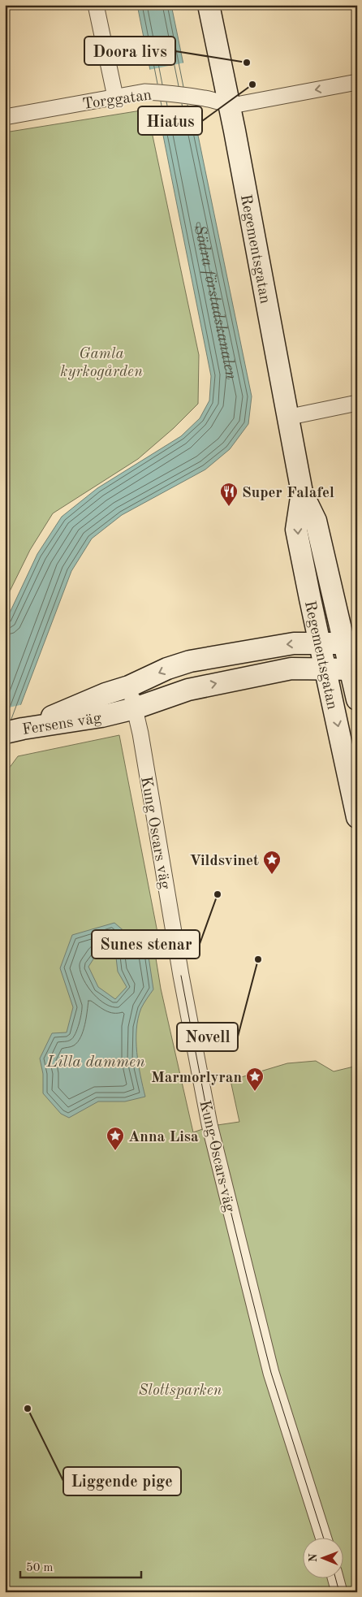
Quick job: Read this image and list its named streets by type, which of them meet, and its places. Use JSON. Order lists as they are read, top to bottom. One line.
{"streets":{"main road":["Regementsgatan","Fersens väg"],"street":["Torggatan","Kung Oscars väg"]},"crossings":[["Torggatan","Regementsgatan"],["Regementsgatan","Fersens väg"],["Fersens väg","Kung Oscars väg"]],"one_way":["Torggatan"],"water":["Södra förstadskanalen","Lilla dammen"],"parks":["Gamla kyrkogården","Slottsparken"],"places":{"other":["Doora livs","Hiatus","Sunes stenar","Novell","Liggende pige"],"restaurant":["Super Falafel"],"place":["Vildsvinet","Marmorlyran","Anna Lisa"]},"scale_bar":"50 m","north":"left"}
